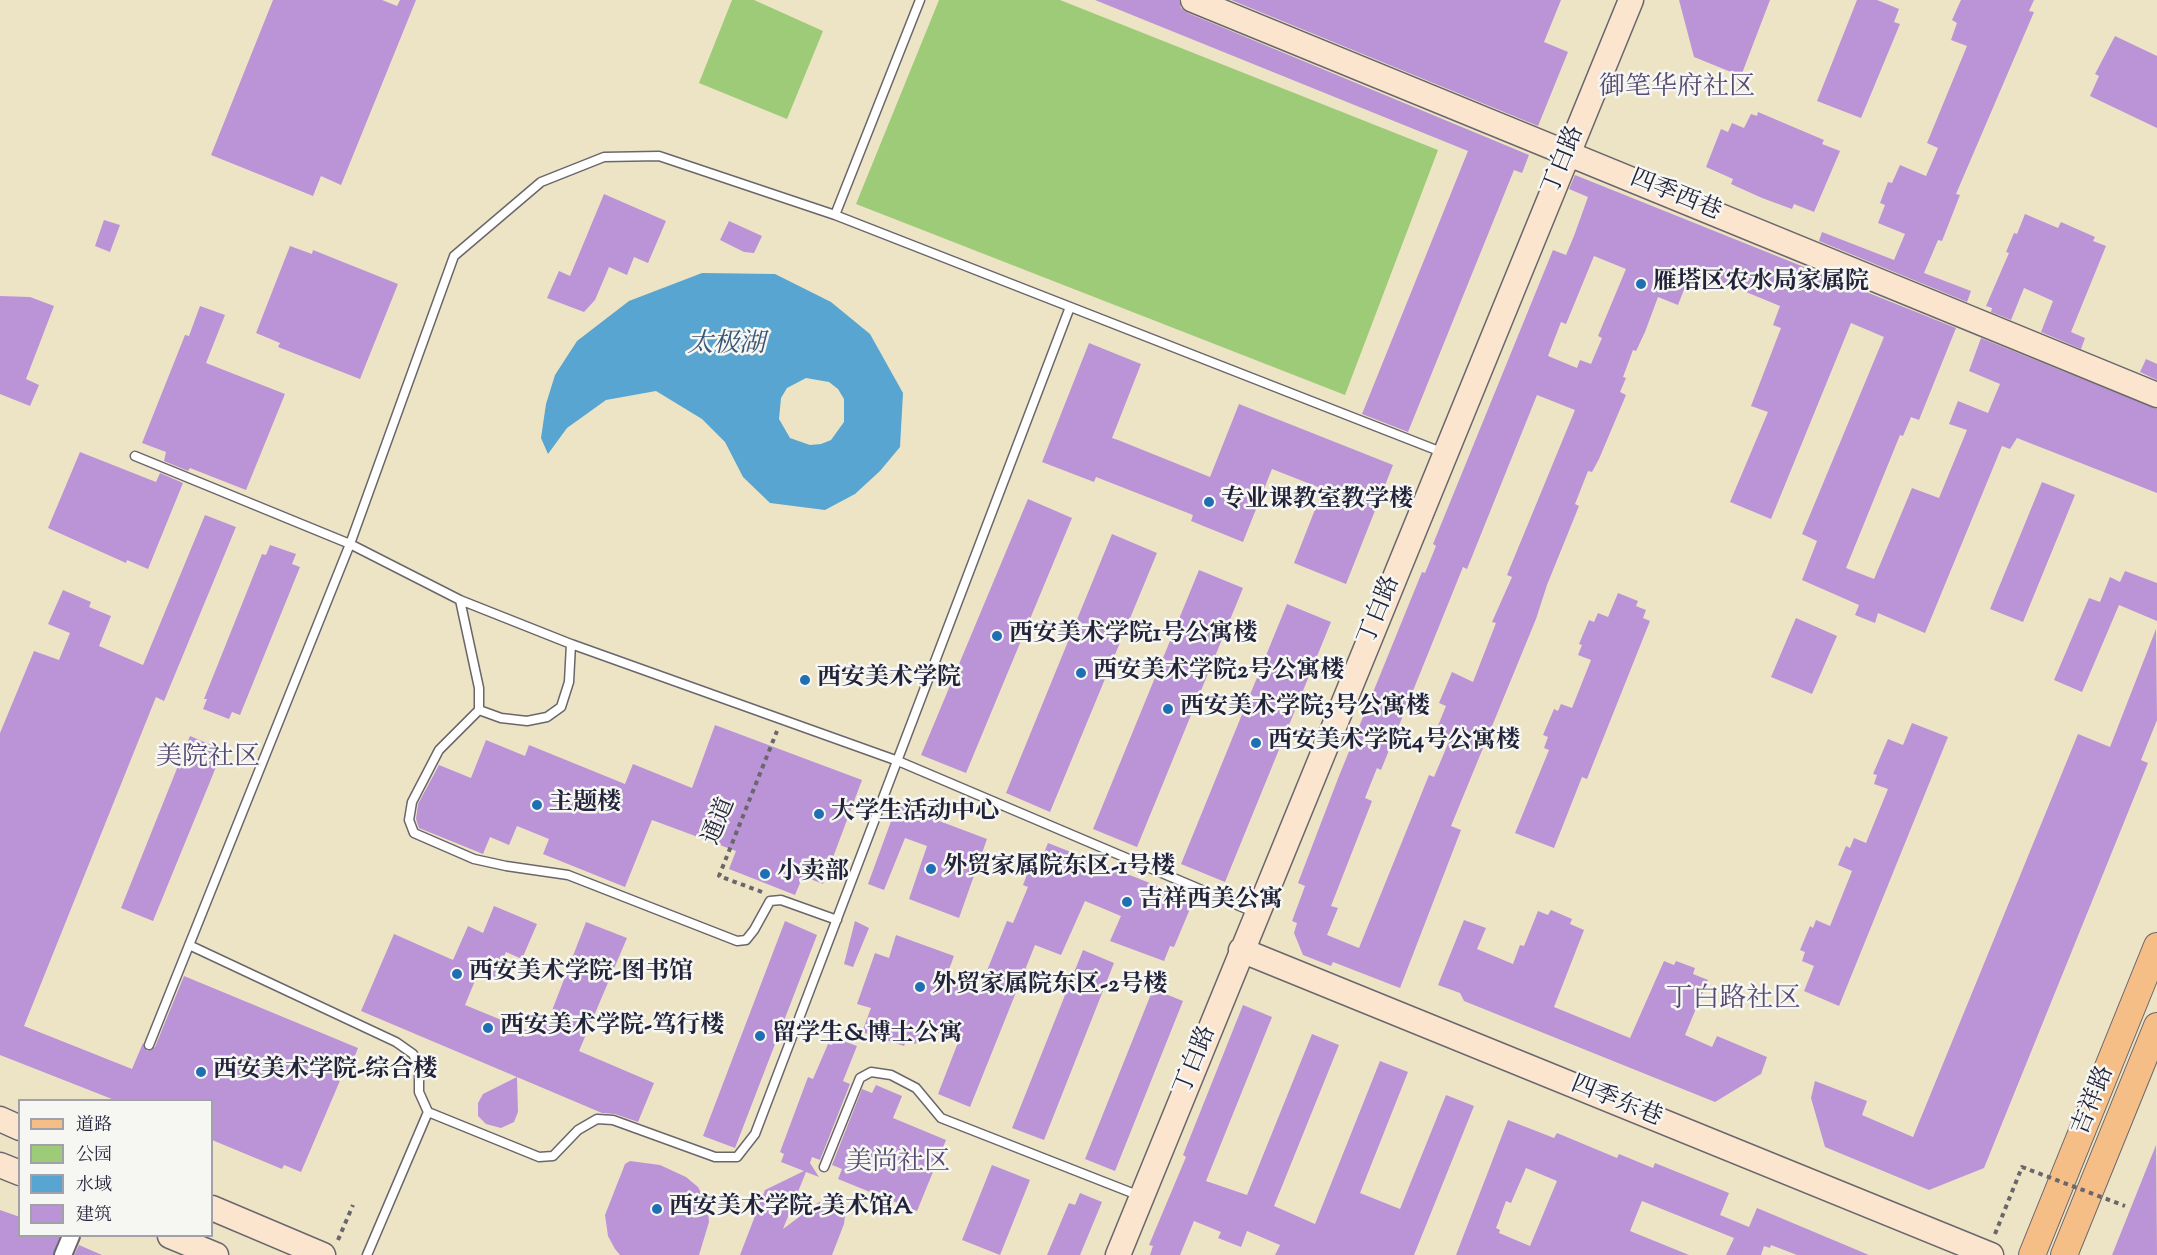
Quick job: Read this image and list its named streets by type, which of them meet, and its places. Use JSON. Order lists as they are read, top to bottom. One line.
{"streets":{"main road":["吉祥路"],"street":["丁白路","四季西巷","四季东巷"],"path":["通道"]},"crossings":[["丁白路","四季西巷"],["丁白路","四季东巷"]],"districts":["御笔华府社区","美院社区","丁白路社区","美尚社区"],"water":["太极湖"],"places":["雁塔区农水局家属院","专业课教室教学楼","西安美术学院1号公寓楼","西安美术学院2号公寓楼","西安美术学院","西安美术学院3号公寓楼","西安美术学院4号公寓楼","主题楼","大学生活动中心","外贸家属院东区-1号楼","小卖部","吉祥西美公寓","西安美术学院-图书馆","外贸家属院东区-2号楼","西安美术学院-笃行楼","留学生&博士公寓","西安美术学院-综合楼","西安美术学院-美术馆A"],"legend":["道路","公园","水域","建筑"]}
